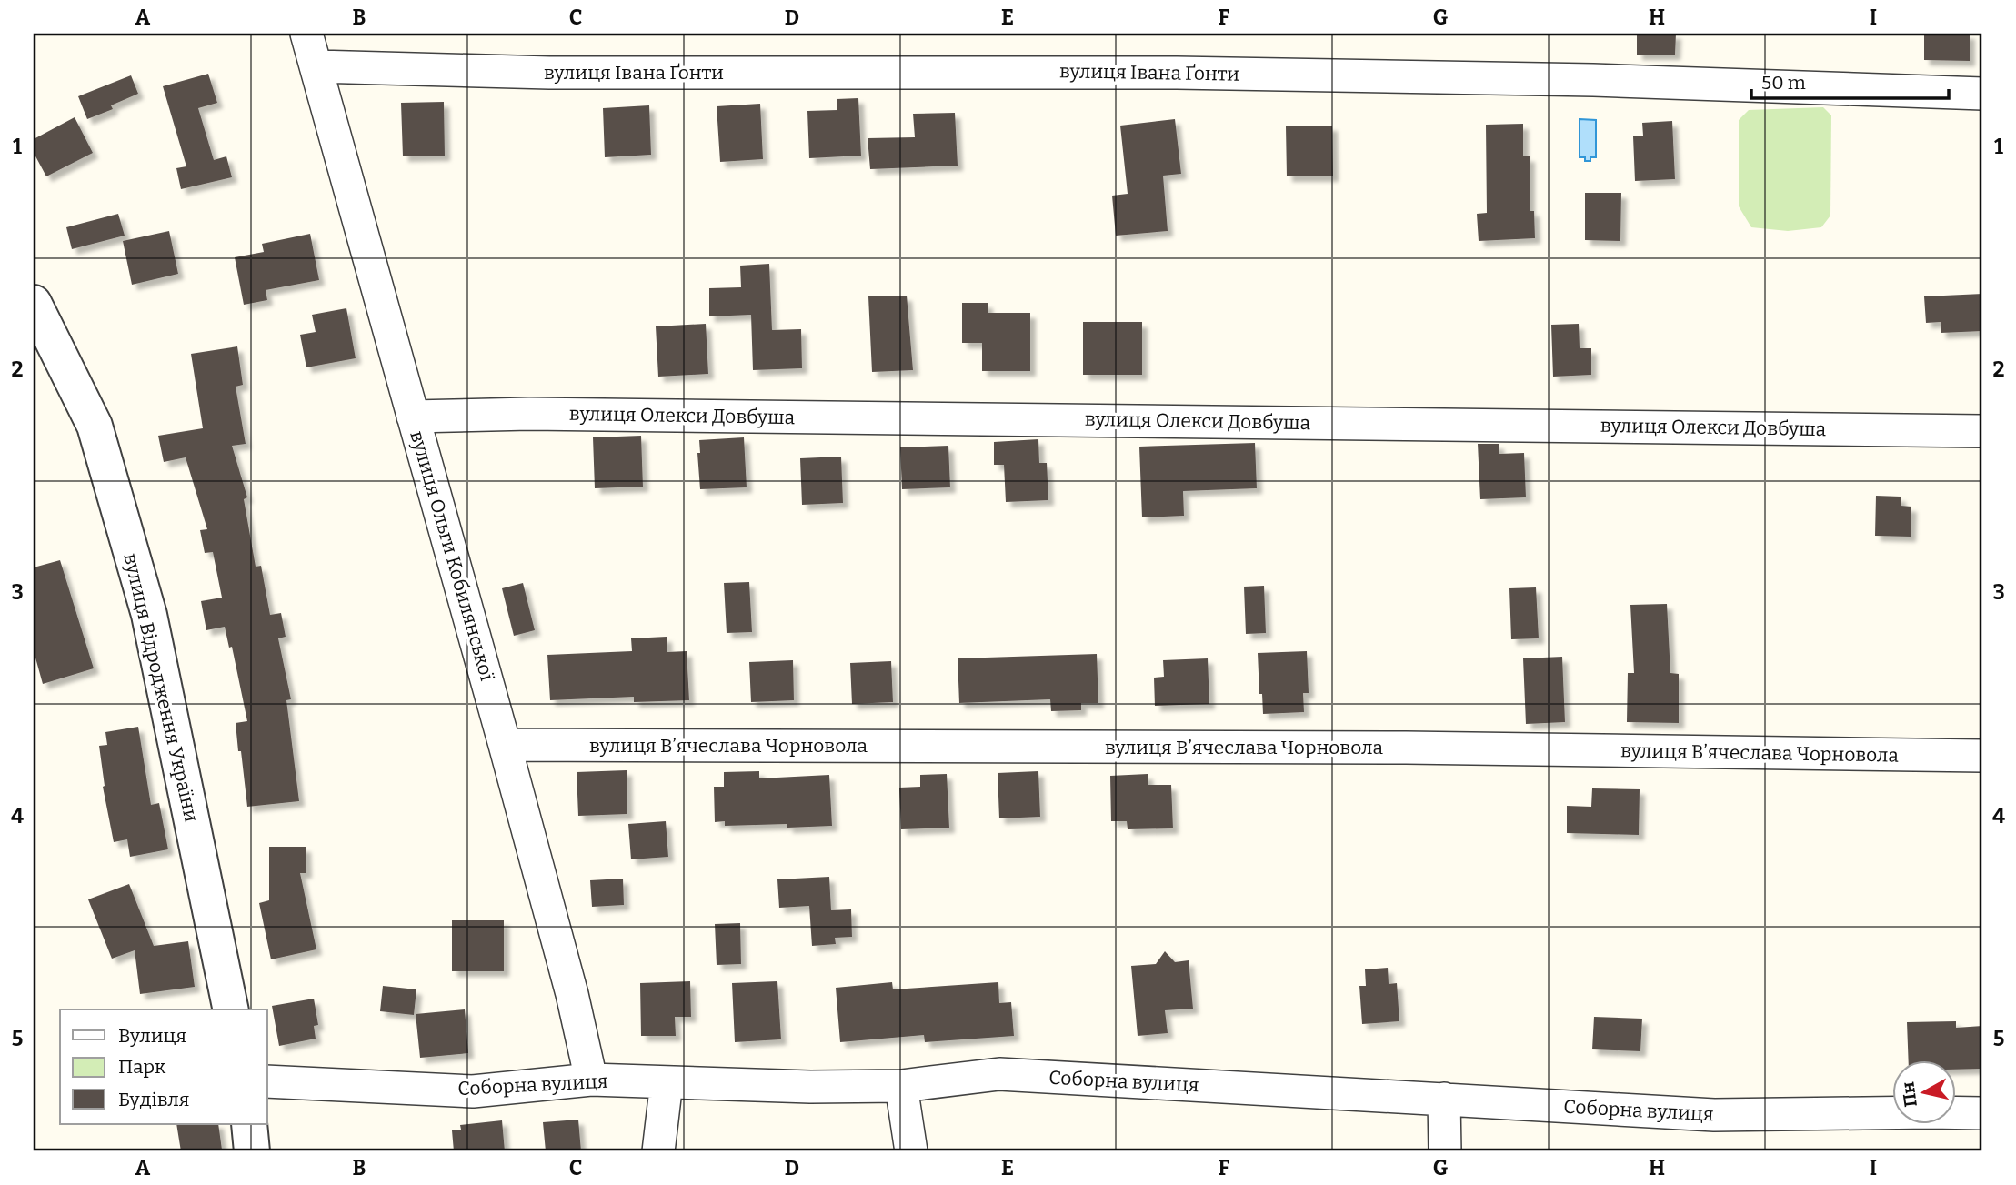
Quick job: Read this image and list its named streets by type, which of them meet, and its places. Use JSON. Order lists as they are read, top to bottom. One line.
{"streets":{"street":["вулиця Івана Ґонти","вулиця Олекси Довбуша","вулиця Ольги Кобилянської","вулиця Відродження України","вулиця Вʼячеслава Чорновола","Соборна вулиця"]},"crossings":[["вулиця Івана Ґонти","вулиця Ольги Кобилянської"],["вулиця Олекси Довбуша","вулиця Ольги Кобилянської"],["вулиця Ольги Кобилянської","вулиця Вʼячеслава Чорновола"],["вулиця Ольги Кобилянської","Соборна вулиця"]],"legend":["Вулиця","Парк","Будівля"],"scale_bar":"50 m","north":"left","grid":{"columns":["A","B","C","D","E","F","G","H","I"],"rows":["1","2","3","4","5"]}}
